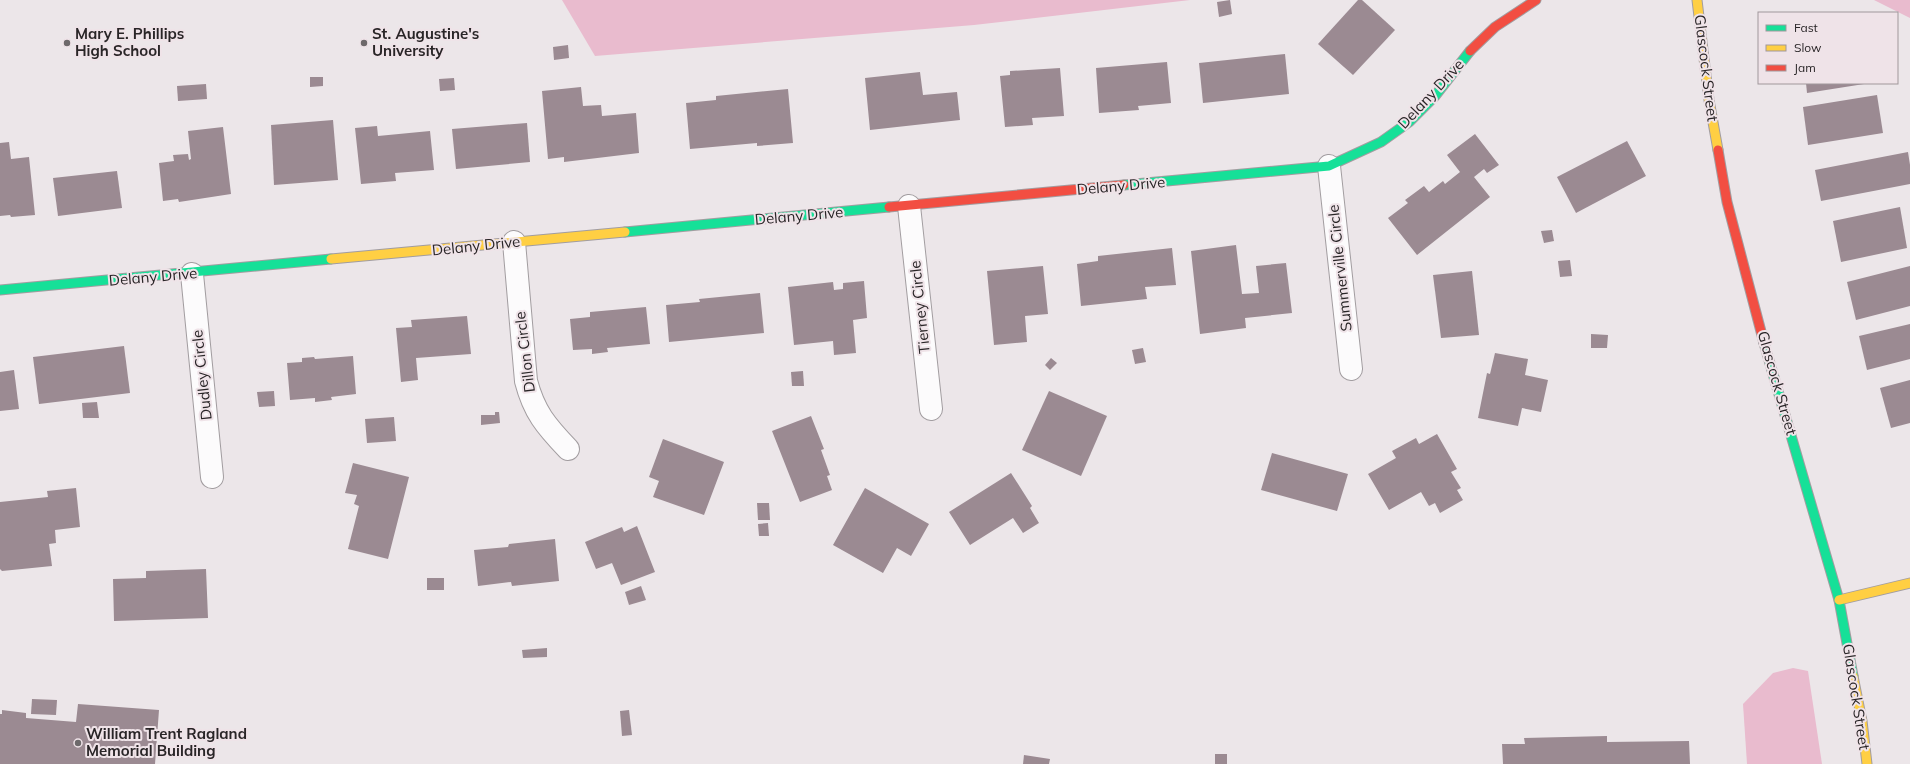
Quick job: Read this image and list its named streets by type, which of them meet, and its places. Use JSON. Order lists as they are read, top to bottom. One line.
{"streets":{"street":["Glascock Street","Delany Drive","Summerville Circle","Tierney Circle","Dillon Circle","Dudley Circle"]},"crossings":[["Delany Drive","Summerville Circle"],["Delany Drive","Tierney Circle"],["Delany Drive","Dillon Circle"],["Delany Drive","Dudley Circle"]],"places":["Mary E. Phillips High School","St. Augustine's University","William Trent Ragland Memorial Building"],"legend":["Fast","Slow","Jam"]}
